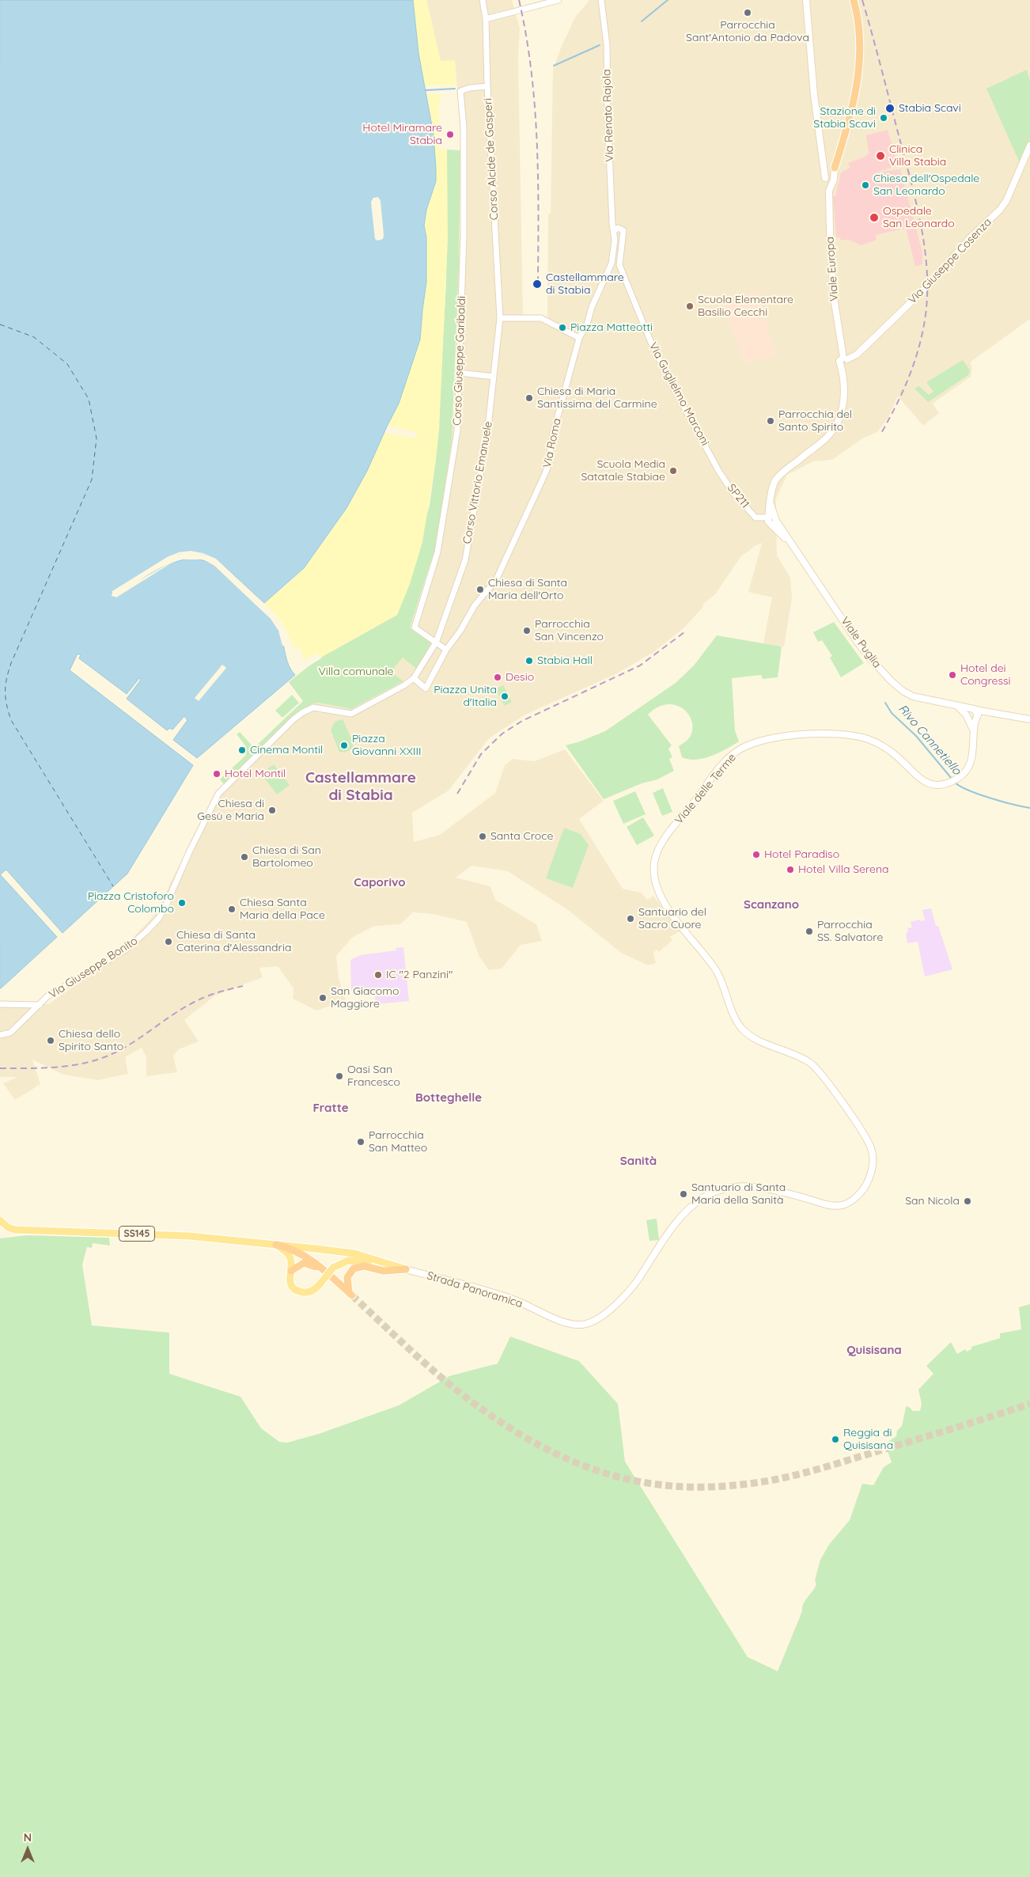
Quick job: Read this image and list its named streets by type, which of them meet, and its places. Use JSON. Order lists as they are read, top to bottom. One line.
{"streets":{"highway":["SS145"],"main road":["Via Giuseppe Cosenza","Viale Europa","Viale Puglia","Viale delle Terme","Strada Panoramica"],"street":["Via Renato Rajola","Corso Alcide de Gasperi","Corso Giuseppe Garibaldi","Via Guglielmo Marconi","Via Roma","Corso Vittorio Emanuele","SP211","Via Giuseppe Bonito"]},"crossings":[["Via Renato Rajola","Via Roma"],["Corso Alcide de Gasperi","Corso Giuseppe Garibaldi"],["Corso Alcide de Gasperi","Corso Vittorio Emanuele"],["Via Giuseppe Cosenza","Viale Europa"],["Viale Europa","SP211"],["Viale Europa","Viale Puglia"],["Corso Giuseppe Garibaldi","Corso Vittorio Emanuele"],["Via Guglielmo Marconi","SP211"],["Via Roma","Corso Vittorio Emanuele"],["Via Roma","Via Giuseppe Bonito"],["Corso Vittorio Emanuele","Via Giuseppe Bonito"],["SP211","Viale Puglia"],["Viale delle Terme","Strada Panoramica"],["SS145","Strada Panoramica"]],"districts":["Castellammare di Stabia","Caporivo","Scanzano","Botteghelle","Fratte","Sanità","Quisisana"],"water":["Rivo Cannetiello"],"parks":["Villa comunale"],"places":["Parrocchia Sant'Antonio da Padova","Stabia Scavi","Stazione di Stabia Scavi","Hotel Miramare Stabia","Clinica Villa Stabia","Chiesa dell'Ospedale San Leonardo","Ospedale San Leonardo","Castellammare di Stabia","Scuola Elementare Basilio Cecchi","Piazza Matteotti","Chiesa di Maria Santissima del Carmine","Parrocchia del Santo Spirito","Scuola Media Satatale Stabiae","Chiesa di Santa Maria dell'Orto","Parrocchia San Vincenzo","Stabia Hall","Hotel dei Congressi","Desio","Piazza Unita d'Italia","Piazza Giovanni XXIII","Cinema Montil","Hotel Montil","Chiesa di Gesù e Maria","Santa Croce","Hotel Paradiso","Chiesa di San Bartolomeo","Hotel Villa Serena","Piazza Cristoforo Colombo","Chiesa Santa Maria della Pace","Santuario del Sacro Cuore","Parrocchia SS. Salvatore","Chiesa di Santa Caterina d'Alessandria","IC \"2 Panzini\"","San Giacomo Maggiore","Chiesa dello Spirito Santo","Oasi San Francesco","Parrocchia San Matteo","Santuario di Santa Maria della Sanità","San Nicola","Reggia di Quisisana"],"north":"top"}
